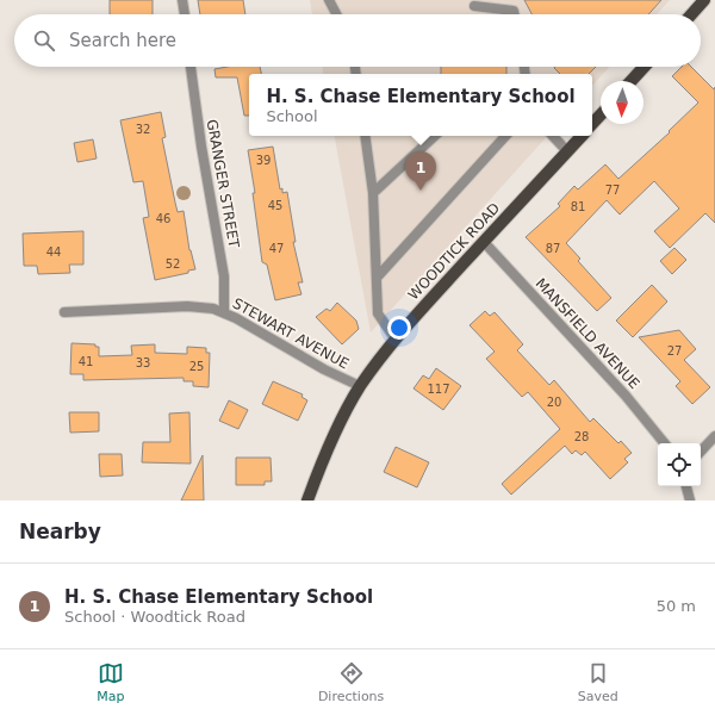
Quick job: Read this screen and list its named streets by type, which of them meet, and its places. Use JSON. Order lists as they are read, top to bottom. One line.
{"streets":{"main road":["WOODTICK ROAD"],"street":["GRANGER STREET","STEWART AVENUE","MANSFIELD AVENUE"]},"crossings":[["GRANGER STREET","STEWART AVENUE"],["WOODTICK ROAD","STEWART AVENUE"],["WOODTICK ROAD","MANSFIELD AVENUE"]],"house_numbers":["32","39","77","45","81","46","47","87","44","52","27","41","33","25","117","20","28"],"north":"bottom","page":{"search":"Search here","popup":["H. S. Chase Elementary School","School"],"pins":"1","heading":"Nearby","list":[{"mark":"1","name":"H. S. Chase Elementary School","note":"School · Woodtick Road","value":"50 m"}],"nav":["Map","Directions","Saved"]}}
